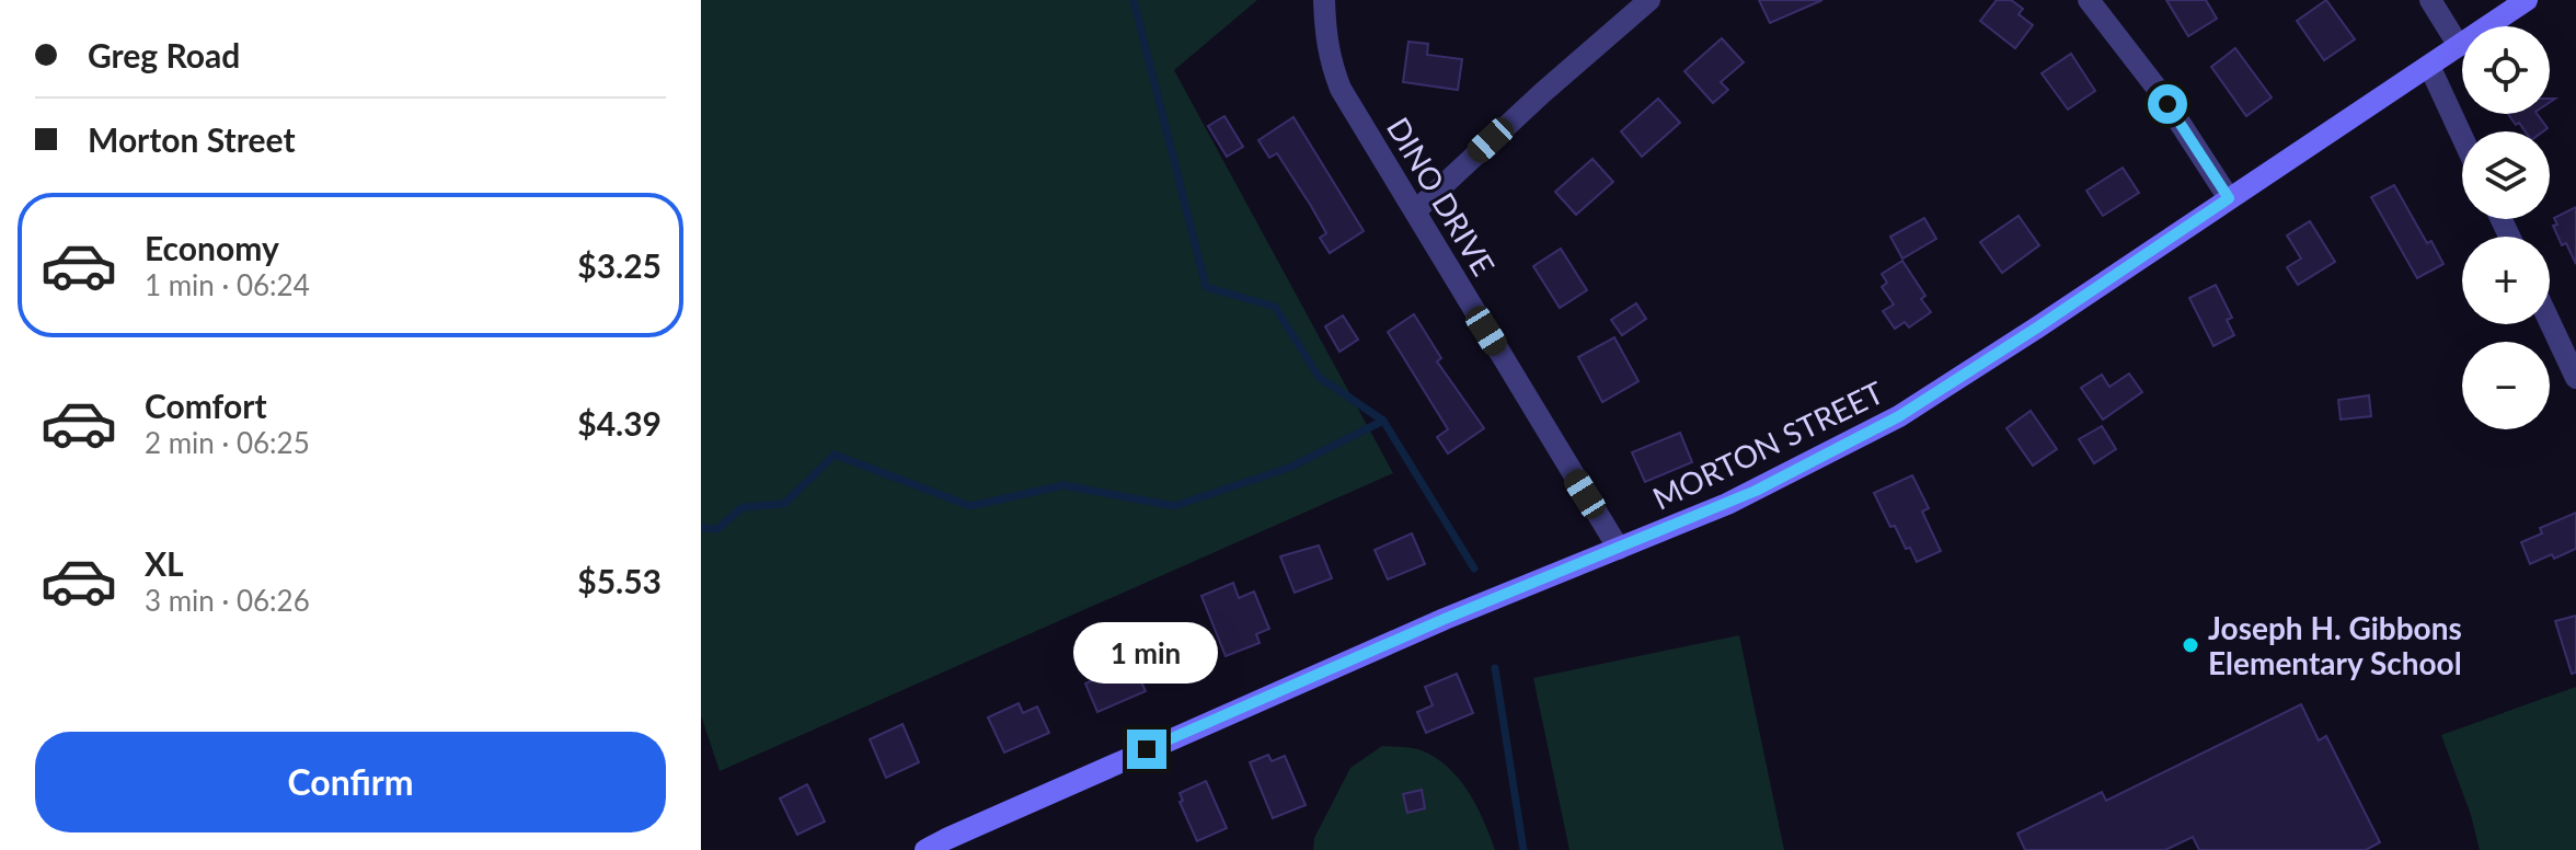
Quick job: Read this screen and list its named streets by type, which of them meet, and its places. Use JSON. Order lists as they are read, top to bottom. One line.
{"streets":{"street":["DINO DRIVE","MORTON STREET"]},"crossings":[["DINO DRIVE","MORTON STREET"]],"places":["Joseph H. Gibbons Elementary School"],"page":{"banner":["Greg Road","Morton Street"],"map_buttons":["+","−"],"list":[{"name":"Economy","note":"1 min · 06:24","value":"$3.25"},{"name":"Comfort","note":"2 min · 06:25","value":"$4.39"},{"name":"XL","note":"3 min · 06:26","value":"$5.53"}],"bubble":"1 min","buttons":"Confirm"}}
